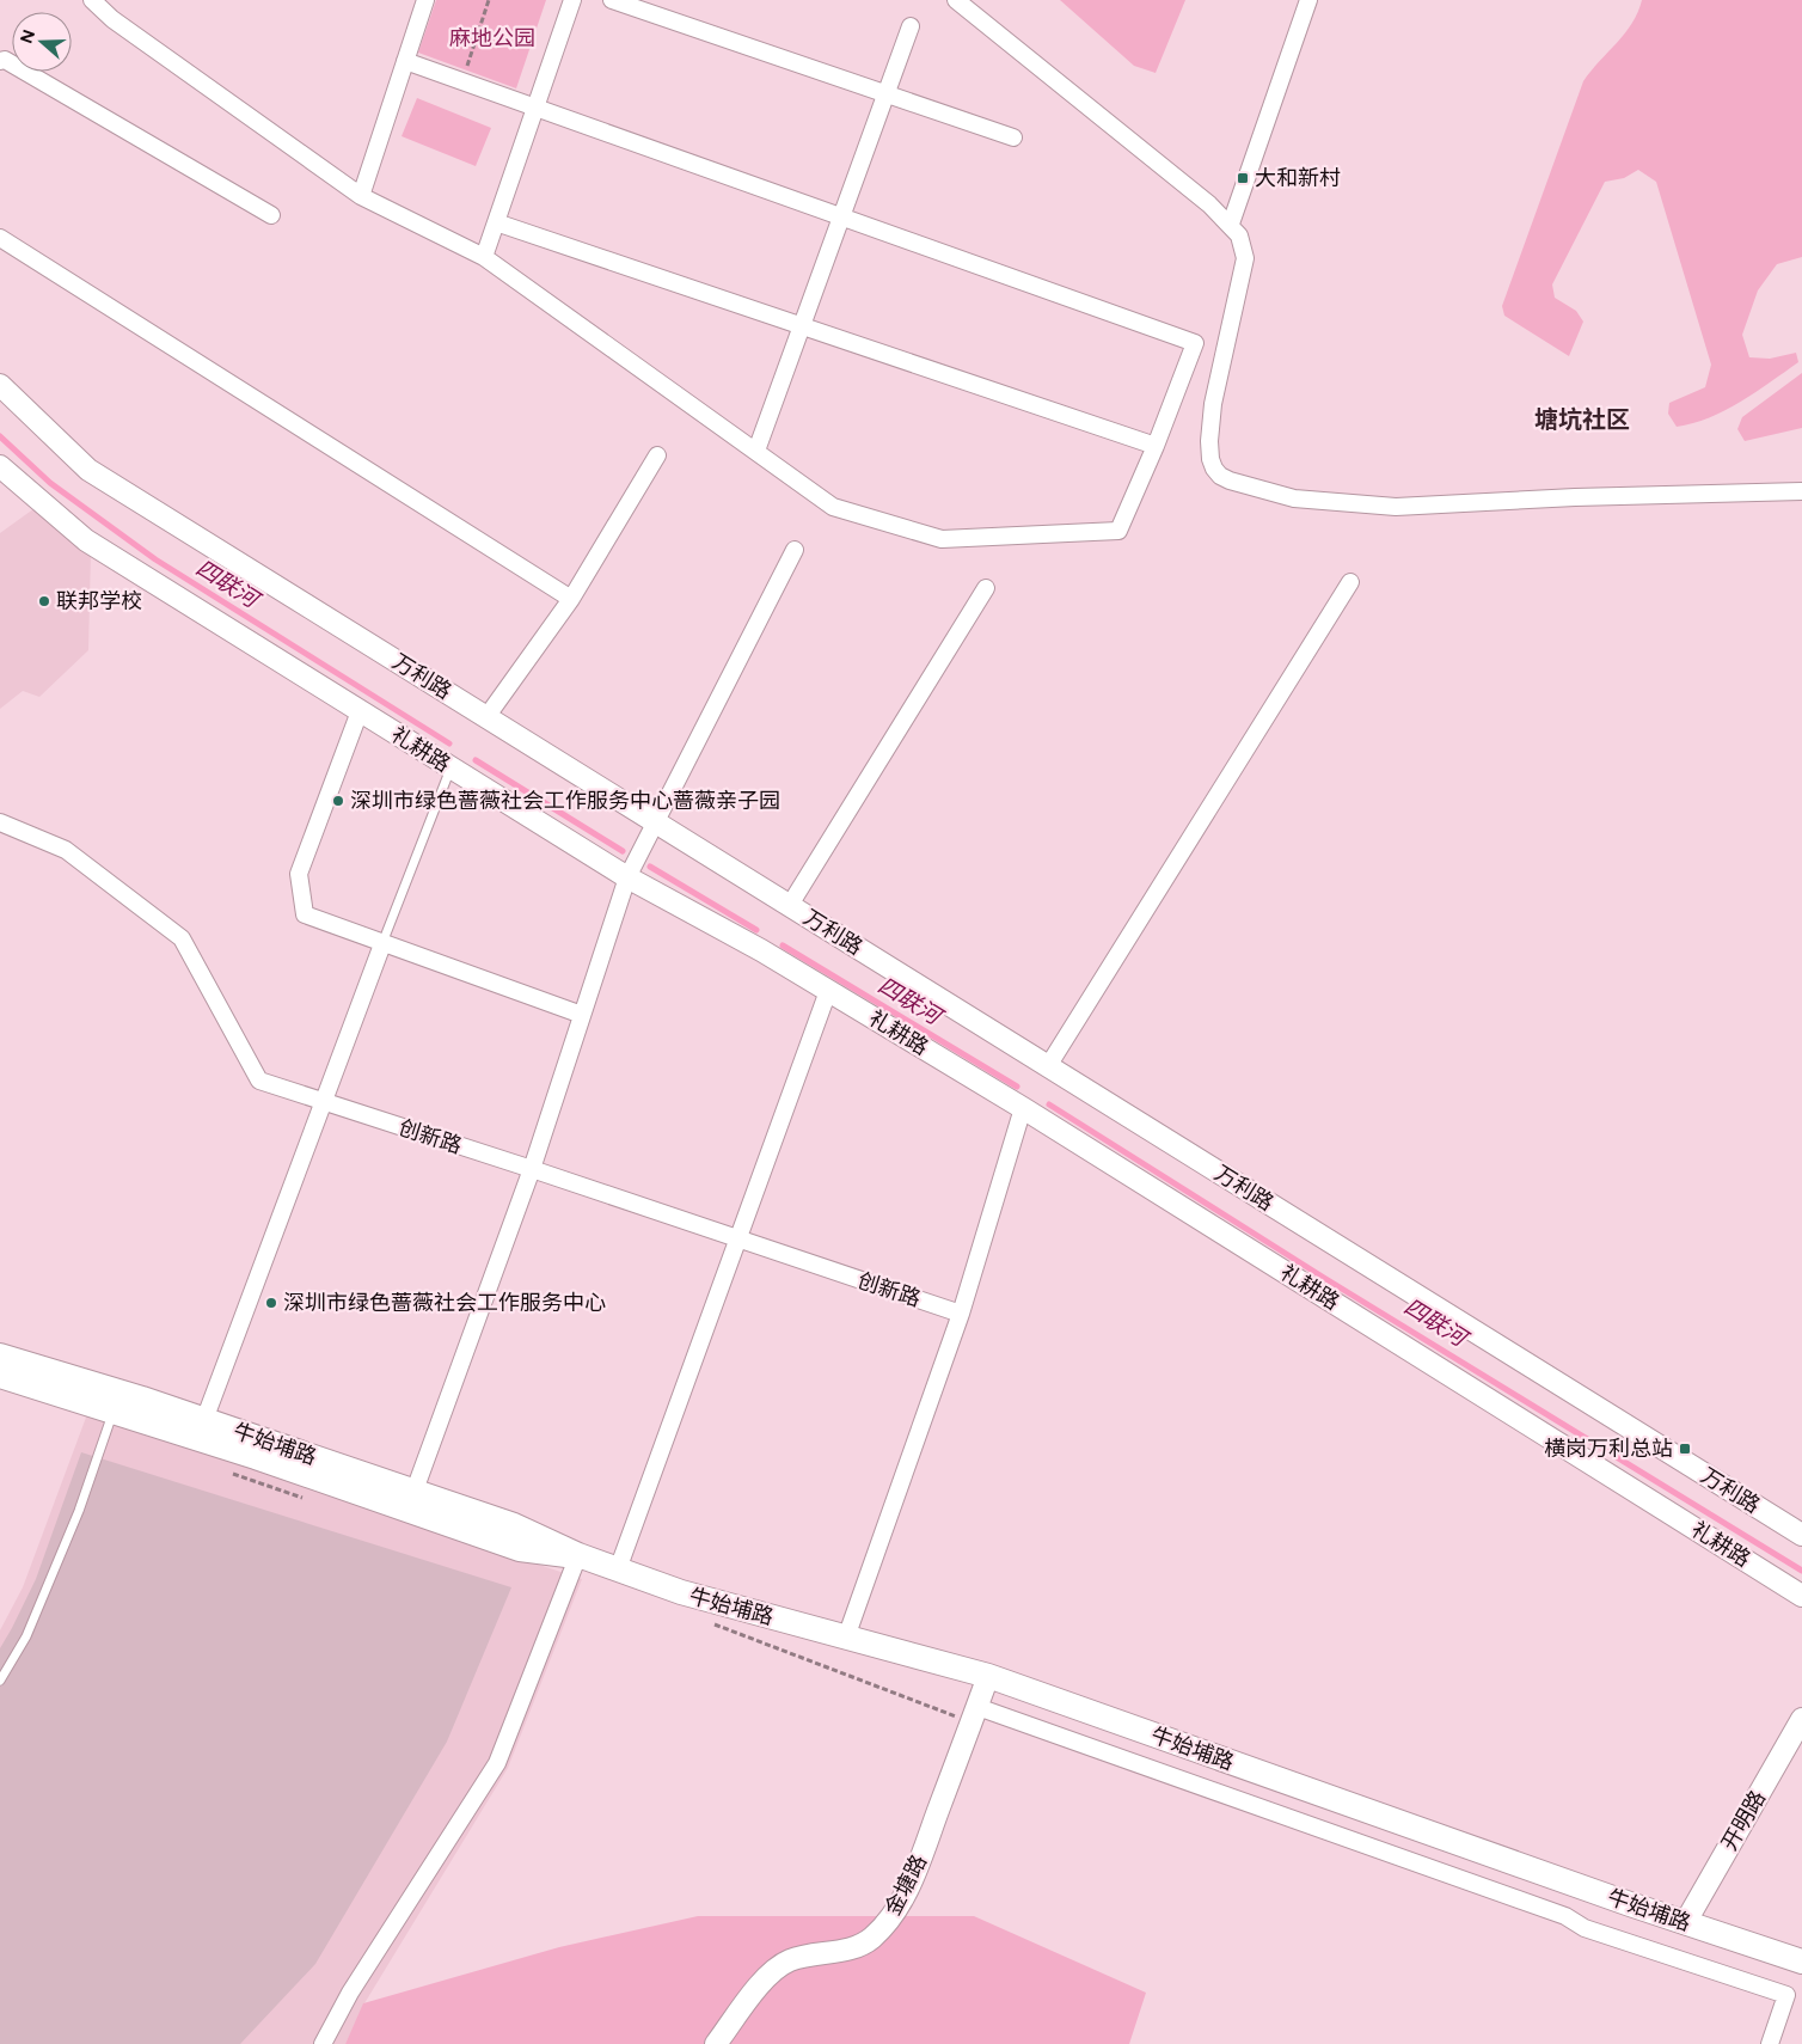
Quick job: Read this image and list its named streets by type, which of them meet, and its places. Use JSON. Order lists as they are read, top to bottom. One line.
{"streets":{"main road":["牛始埔路"],"street":["万利路","礼耕路","创新路","开明路","金塘路"]},"crossings":[["牛始埔路","开明路"],["牛始埔路","金塘路"]],"districts":["塘坑社区"],"water":["四联河"],"parks":["麻地公园"],"places":{"transit":["大和新村","横岗万利总站"],"other":["联邦学校","深圳市绿色蔷薇社会工作服务中心蔷薇亲子园","深圳市绿色蔷薇社会工作服务中心"]},"north":"left"}
